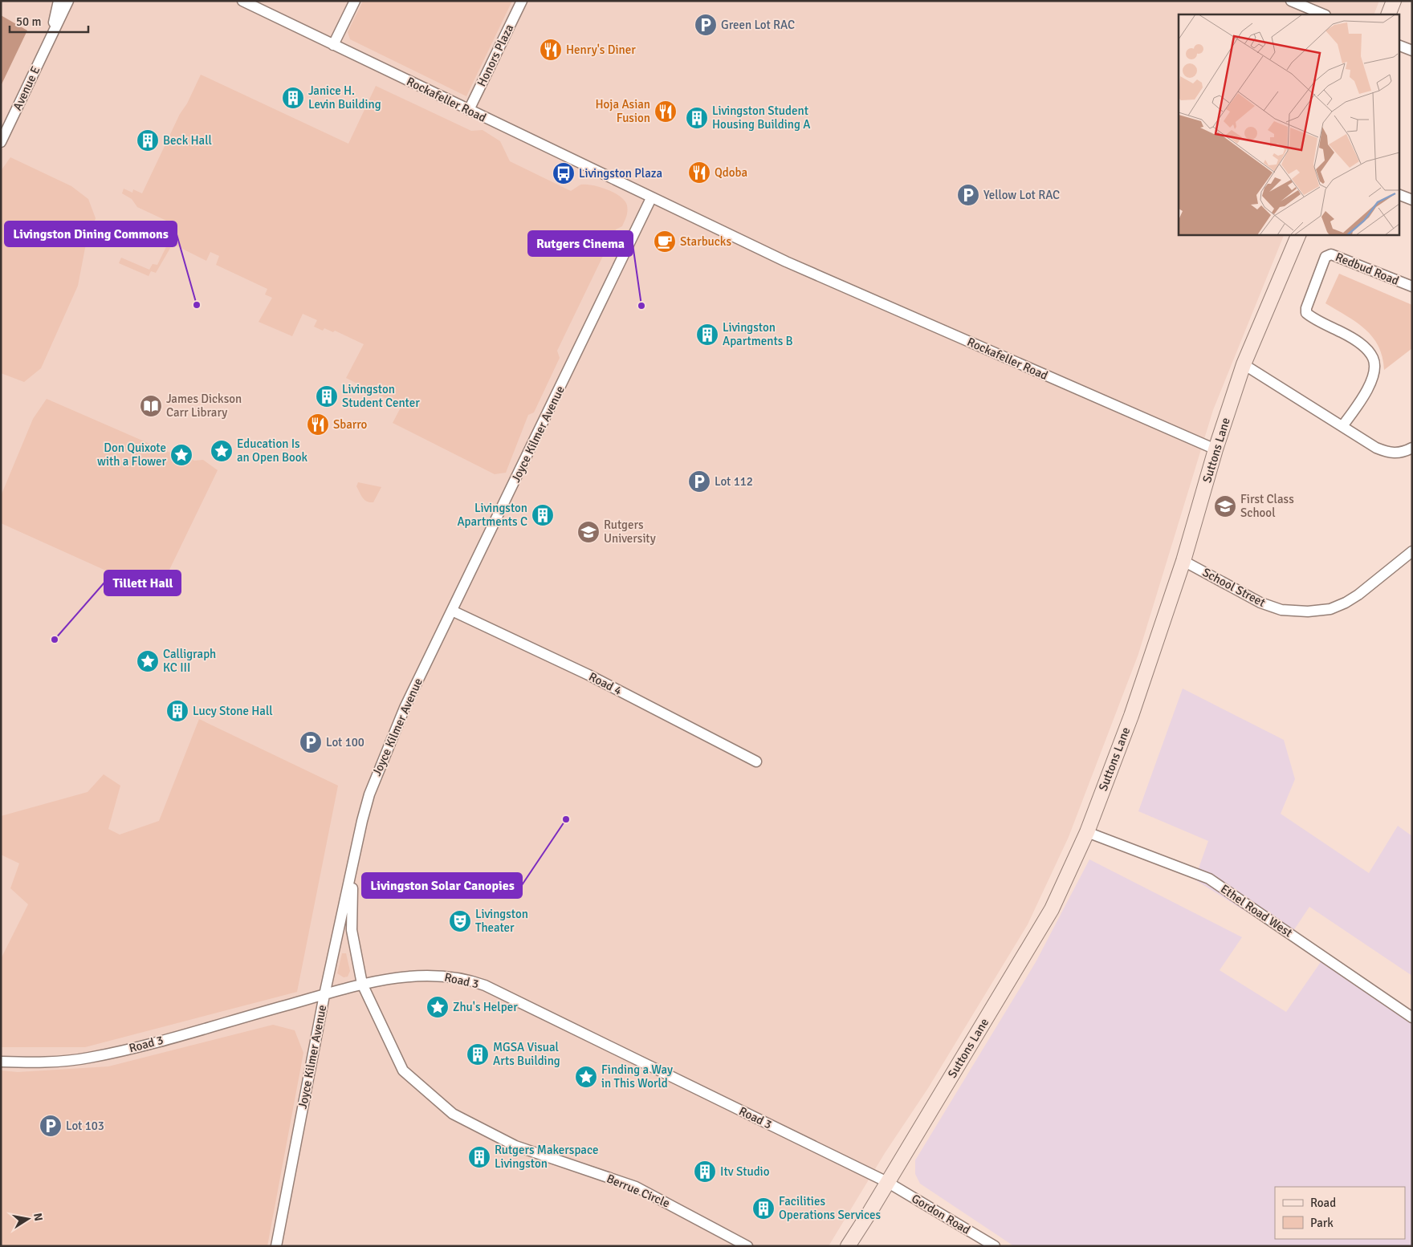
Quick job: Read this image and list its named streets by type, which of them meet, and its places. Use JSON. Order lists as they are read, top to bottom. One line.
{"streets":{"street":["Honors Plaza","Avenue E","Rockafeller Road","Redbud Road","Joyce Kilmer Avenue","Suttons Lane","School Street","Road 4","Ethel Road West","Road 3","Berrue Circle","Gordon Road"]},"crossings":[["Honors Plaza","Rockafeller Road"],["Rockafeller Road","Joyce Kilmer Avenue"],["Rockafeller Road","Suttons Lane"],["Joyce Kilmer Avenue","Road 4"],["Joyce Kilmer Avenue","Road 3"],["Joyce Kilmer Avenue","Berrue Circle"],["Suttons Lane","School Street"],["Suttons Lane","Ethel Road West"],["Suttons Lane","Road 3"],["Suttons Lane","Gordon Road"],["Road 3","Berrue Circle"],["Road 3","Gordon Road"]],"places":{"parking":["Green Lot RAC","Yellow Lot RAC","Lot 112","Lot 100","Lot 103"],"restaurant":["Henry's Diner","Hoja Asian Fusion","Qdoba","Sbarro"],"building":["Janice H. Levin Building","Livingston Student Housing Building A","Beck Hall","Livingston Apartments B","Livingston Student Center","Livingston Apartments C","Lucy Stone Hall","MGSA Visual Arts Building","Rutgers Makerspace Livingston","Itv Studio","Facilities Operations Services"],"bus stop":["Livingston Plaza"],"cafe":["Starbucks"],"other":["Livingston Dining Commons","Rutgers Cinema","Tillett Hall","Livingston Solar Canopies"],"library":["James Dickson Carr Library"],"place":["Education Is an Open Book","Don Quixote with a Flower","Calligraph KC III","Zhu's Helper","Finding a Way in This World"],"school or university":["First Class School","Rutgers University"],"theatre":["Livingston Theater"]},"legend":["Road","Park"],"scale_bar":"50 m","north":"right"}
